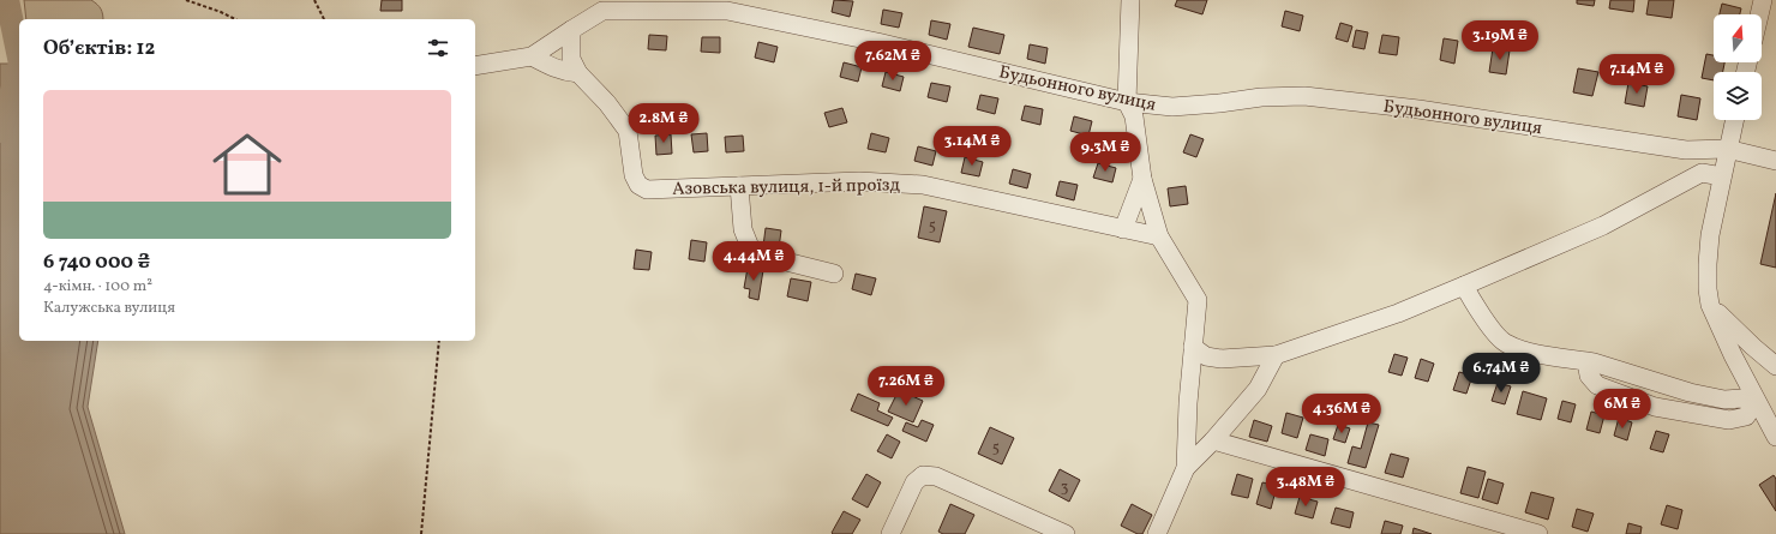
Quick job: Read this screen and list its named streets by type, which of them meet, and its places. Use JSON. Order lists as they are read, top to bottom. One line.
{"streets":{"street":["Будьонного вулиця","Азовська вулиця, 1-й проїзд"]},"house_numbers":["5","5","3"],"north":"top","page":{"heading":"Об’єктів: 12","price":["3.19M ₴","7.62M ₴","7.14M ₴","2.8M ₴","3.14M ₴","9.3M ₴","4.44M ₴","6.74M ₴","7.26M ₴","6M ₴","4.36M ₴","3.48M ₴"],"list":[{"name":"6 740 000 ₴","note":"4-кімн. · 100 m² · Калужська вулиця"}]}}
